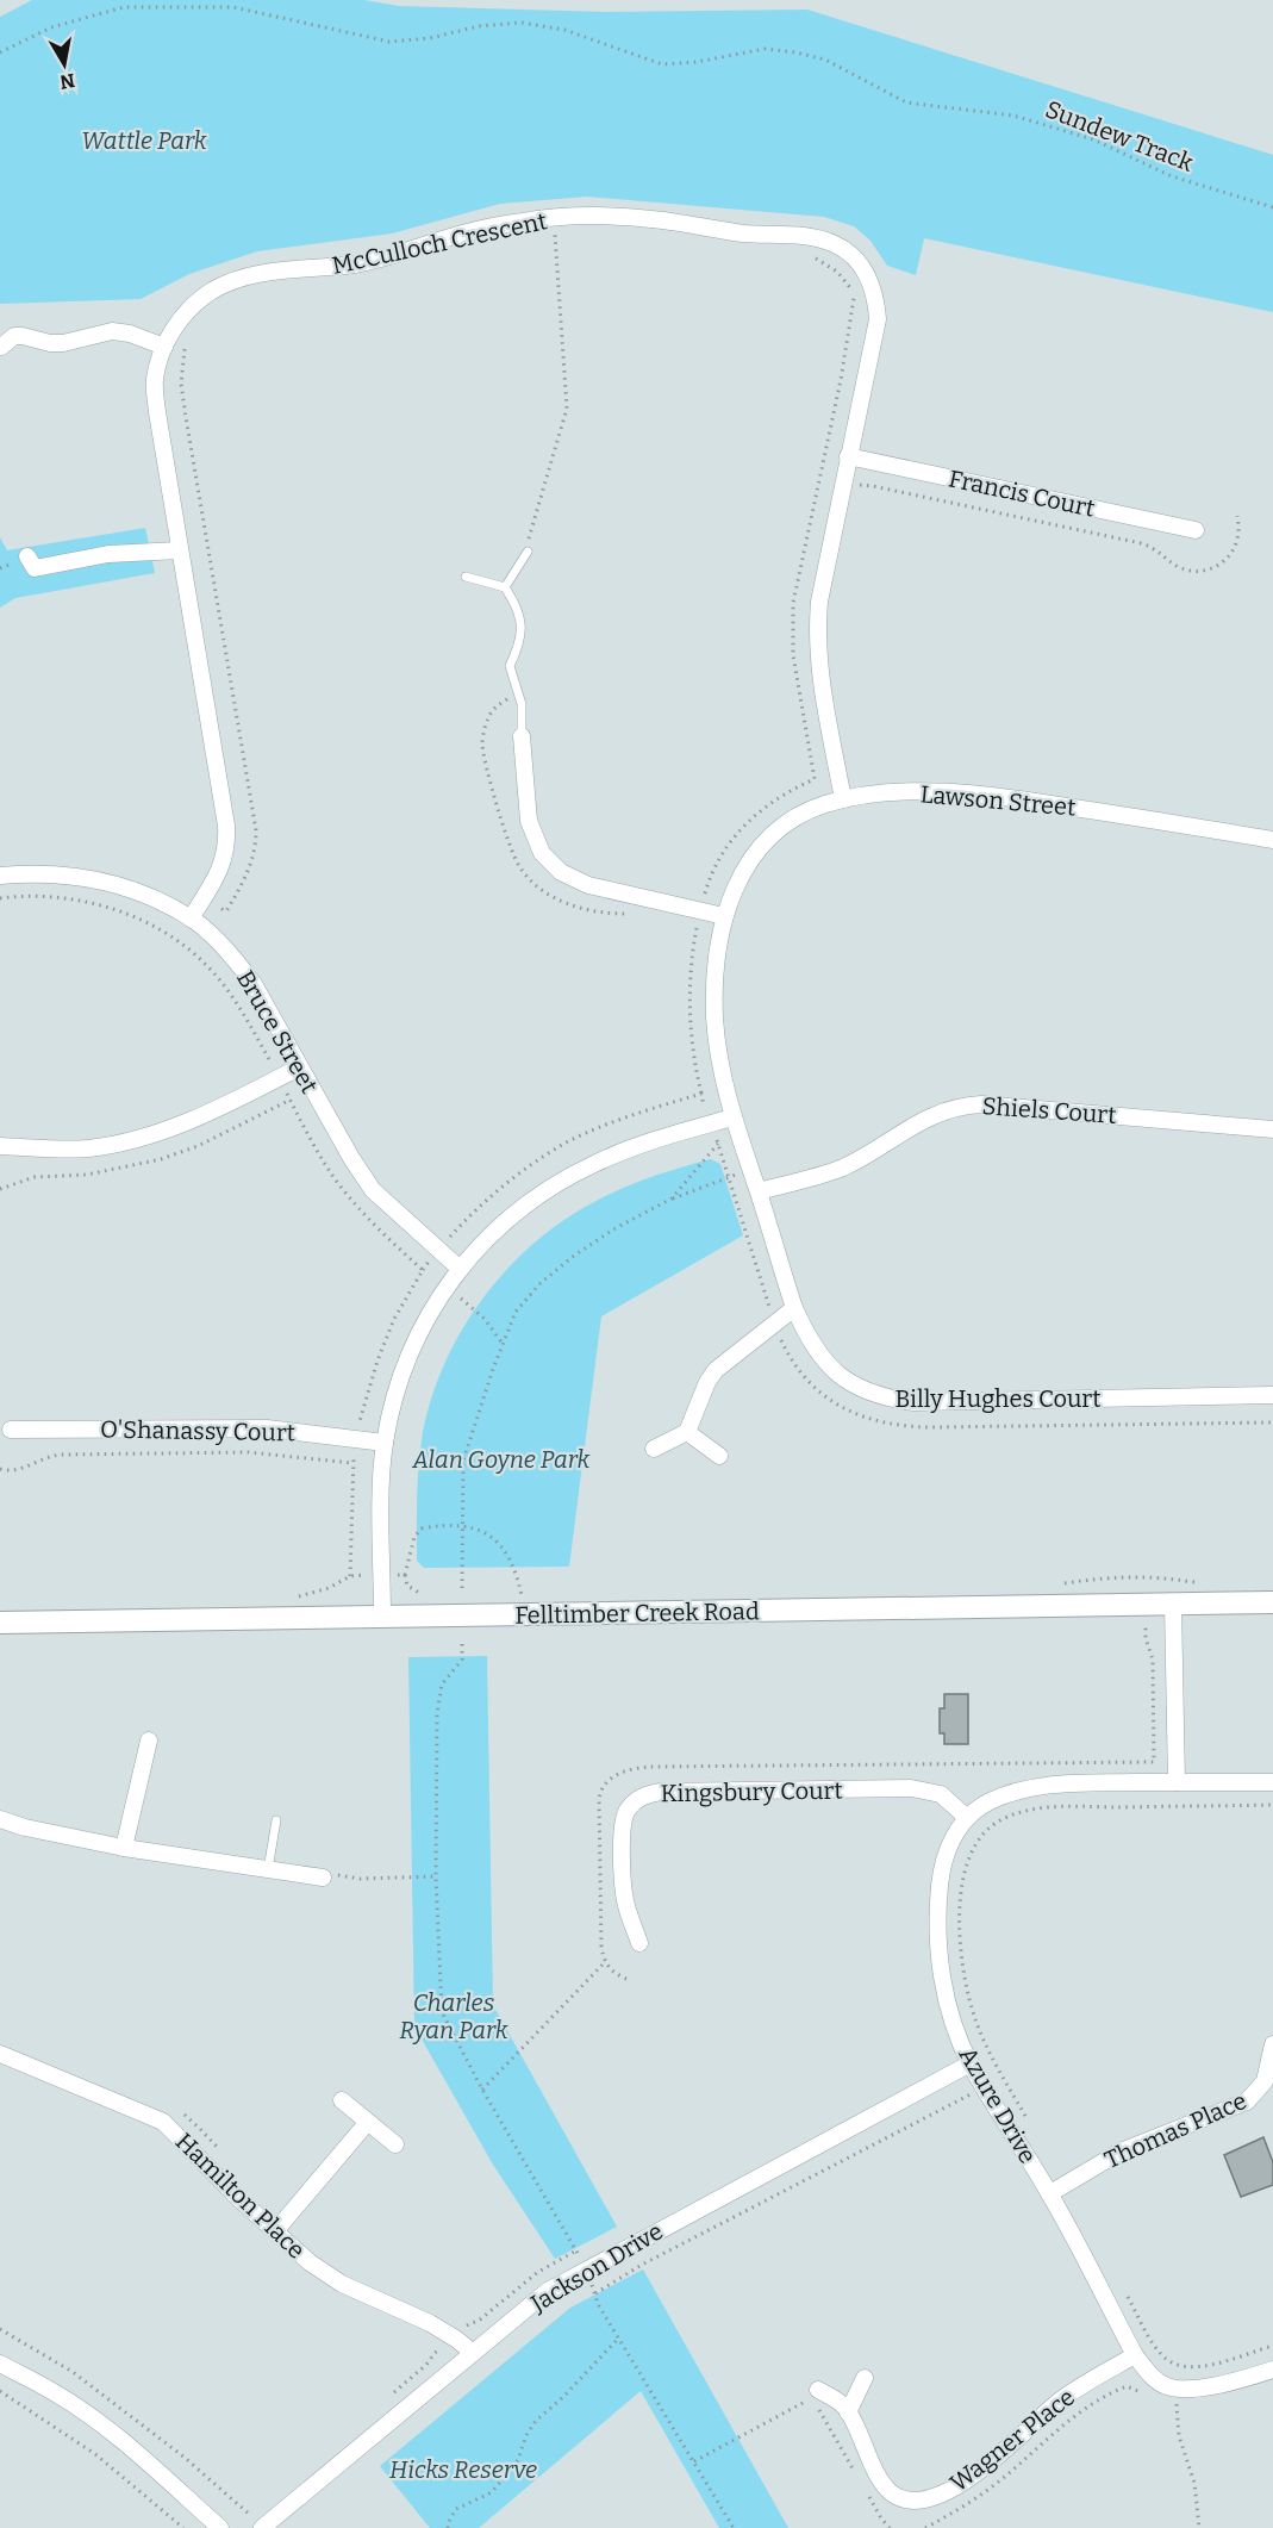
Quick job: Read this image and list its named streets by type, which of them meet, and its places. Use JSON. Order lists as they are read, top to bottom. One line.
{"streets":{"main road":["Felltimber Creek Road"],"street":["McCulloch Crescent","Francis Court","Lawson Street","Bruce Street","Shiels Court","Billy Hughes Court","O'Shanassy Court","Kingsbury Court","Azure Drive","Thomas Place","Hamilton Place","Jackson Drive","Wagner Place"],"path":["Sundew Track"]},"crossings":[["McCulloch Crescent","Francis Court"],["McCulloch Crescent","Lawson Street"],["McCulloch Crescent","Bruce Street"],["Lawson Street","Billy Hughes Court"],["Shiels Court","Billy Hughes Court"],["Kingsbury Court","Azure Drive"],["Azure Drive","Thomas Place"],["Azure Drive","Jackson Drive"],["Azure Drive","Wagner Place"],["Hamilton Place","Jackson Drive"]],"parks":["Wattle Park","Alan Goyne Park","Charles Ryan Park","Hicks Reserve"],"north":"bottom"}
